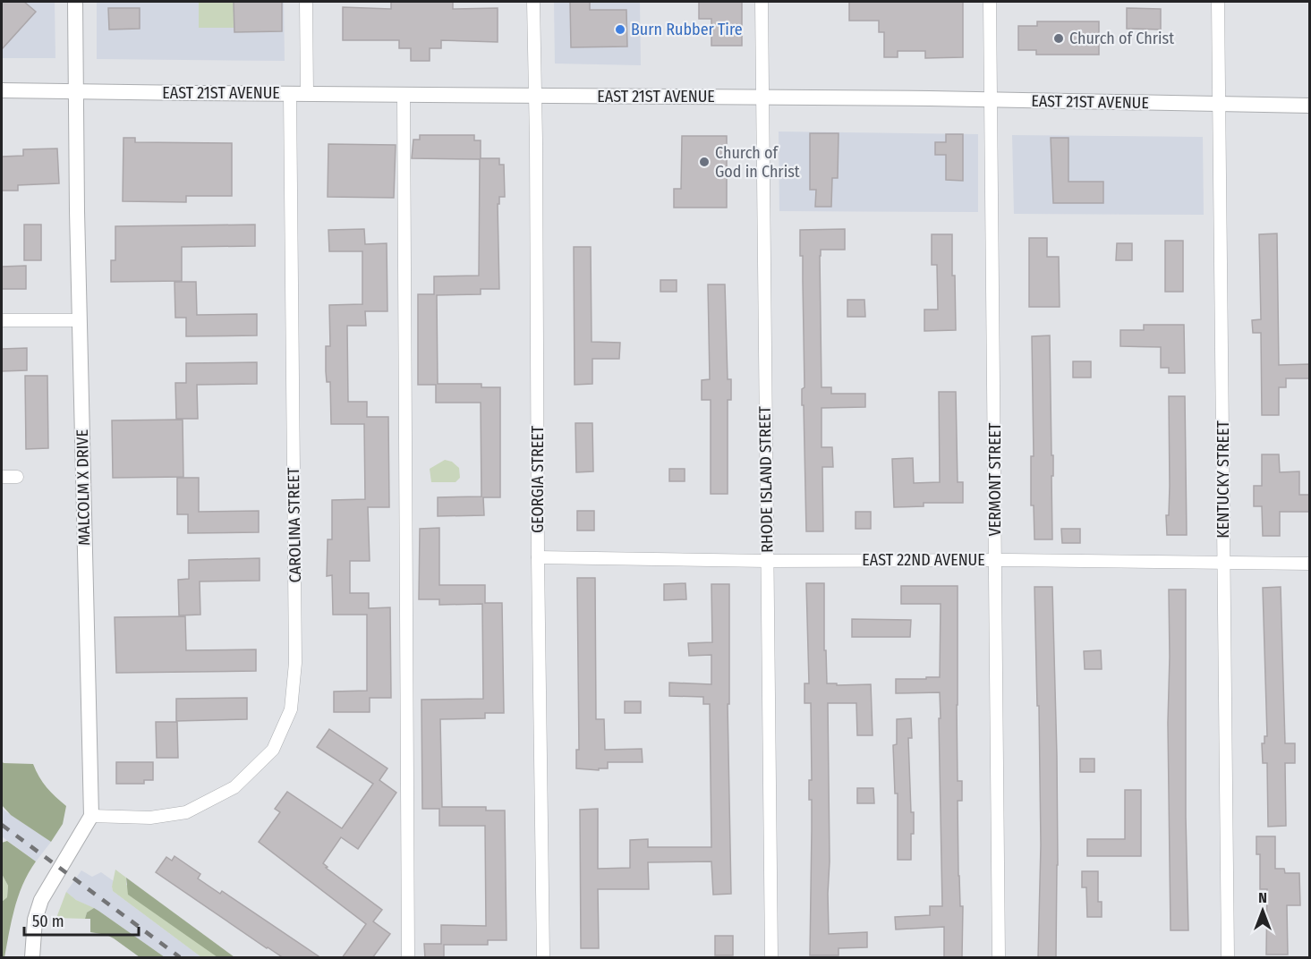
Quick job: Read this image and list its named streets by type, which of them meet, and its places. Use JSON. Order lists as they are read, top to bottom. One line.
{"streets":{"street":["EAST 21ST AVENUE","GEORGIA STREET","RHODE ISLAND STREET","VERMONT STREET","KENTUCKY STREET","MALCOLM X DRIVE","CAROLINA STREET","EAST 22ND AVENUE"]},"crossings":[["EAST 21ST AVENUE","GEORGIA STREET"],["EAST 21ST AVENUE","RHODE ISLAND STREET"],["EAST 21ST AVENUE","VERMONT STREET"],["EAST 21ST AVENUE","KENTUCKY STREET"],["EAST 21ST AVENUE","MALCOLM X DRIVE"],["EAST 21ST AVENUE","CAROLINA STREET"],["GEORGIA STREET","EAST 22ND AVENUE"],["RHODE ISLAND STREET","EAST 22ND AVENUE"],["VERMONT STREET","EAST 22ND AVENUE"],["KENTUCKY STREET","EAST 22ND AVENUE"],["MALCOLM X DRIVE","CAROLINA STREET"]],"places":["Burn Rubber Tire","Church of Christ","Church of God in Christ"],"scale_bar":"50 m","north":"top"}
